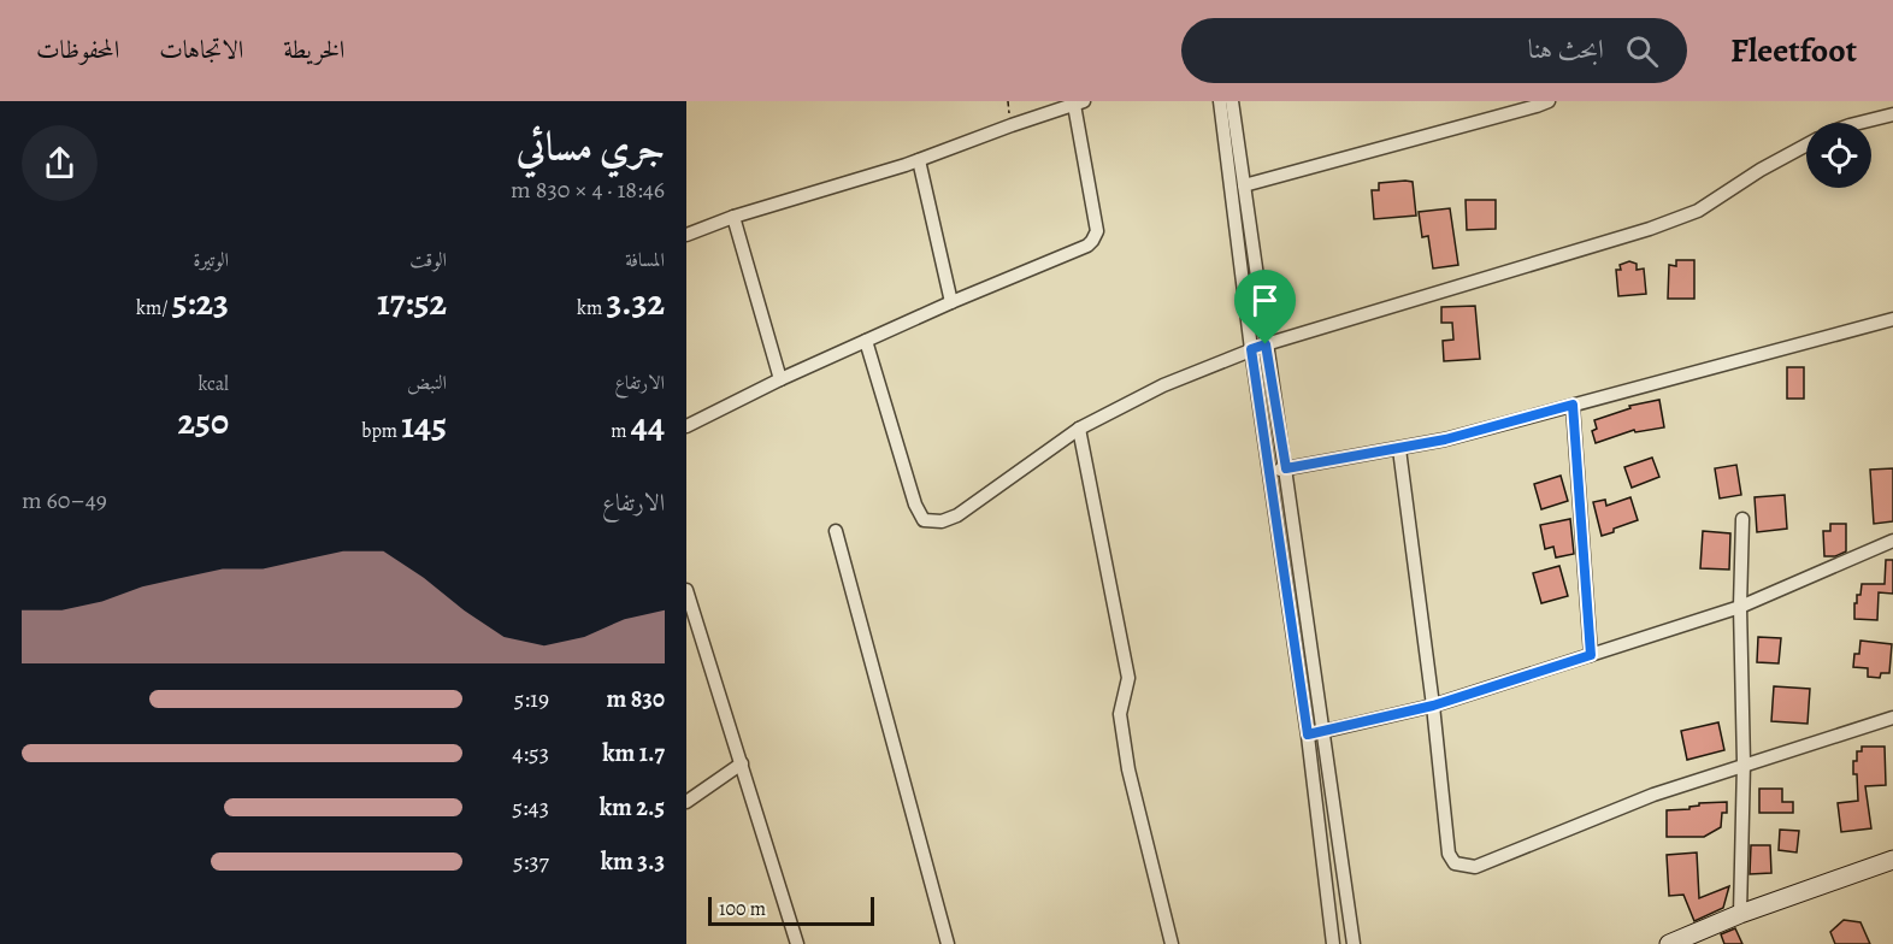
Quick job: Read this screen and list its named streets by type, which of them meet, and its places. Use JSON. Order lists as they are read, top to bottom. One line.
{"scale_bar":"100 m","page":{"header":"Fleetfoot","search":"ابحث هنا","nav":["الخريطة","الاتجاهات","المحفوظات"],"heading":["جري مسائي","18:46 · 4 × 830 m"],"stats":[["المسافة","3.32 km"],["الوقت","17:52"],["الوتيرة","5:23 /km"],["الارتفاع","44 m"],["النبض","145 bpm"],["kcal","250"]],"chart":["الارتفاع","49–60 m"],"list":[{"name":"830 m","note":"5:19"},{"name":"1.7 km","note":"4:53"},{"name":"2.5 km","note":"5:43"},{"name":"3.3 km","note":"5:37"}],"scale":"100 m"}}
